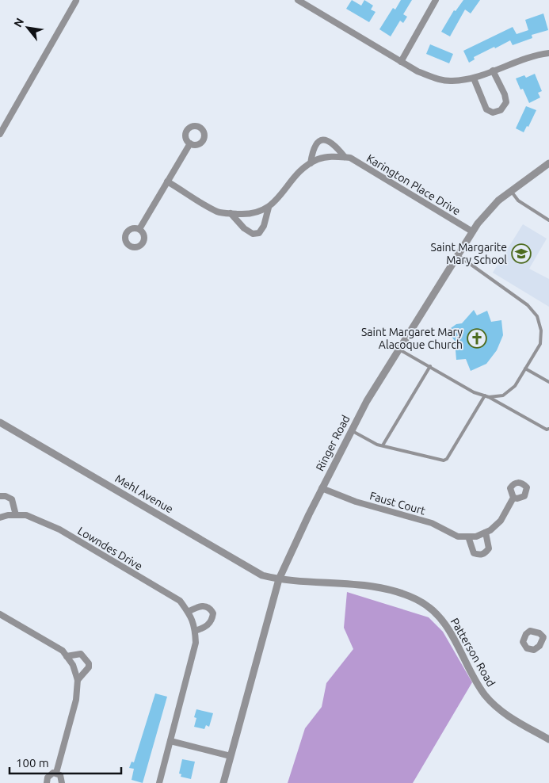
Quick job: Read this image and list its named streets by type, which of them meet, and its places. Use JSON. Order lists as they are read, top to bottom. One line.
{"streets":{"street":["Karington Place Drive","Ringer Road","Mehl Avenue","Faust Court","Lowndes Drive","Patterson Road"]},"crossings":[["Karington Place Drive","Ringer Road"],["Ringer Road","Mehl Avenue"],["Ringer Road","Faust Court"],["Ringer Road","Patterson Road"],["Mehl Avenue","Patterson Road"]],"places":{"school or university":["Saint Margarite Mary School"],"church":["Saint Margaret Mary Alacoque Church"]},"scale_bar":"100 m","north":"top left"}
